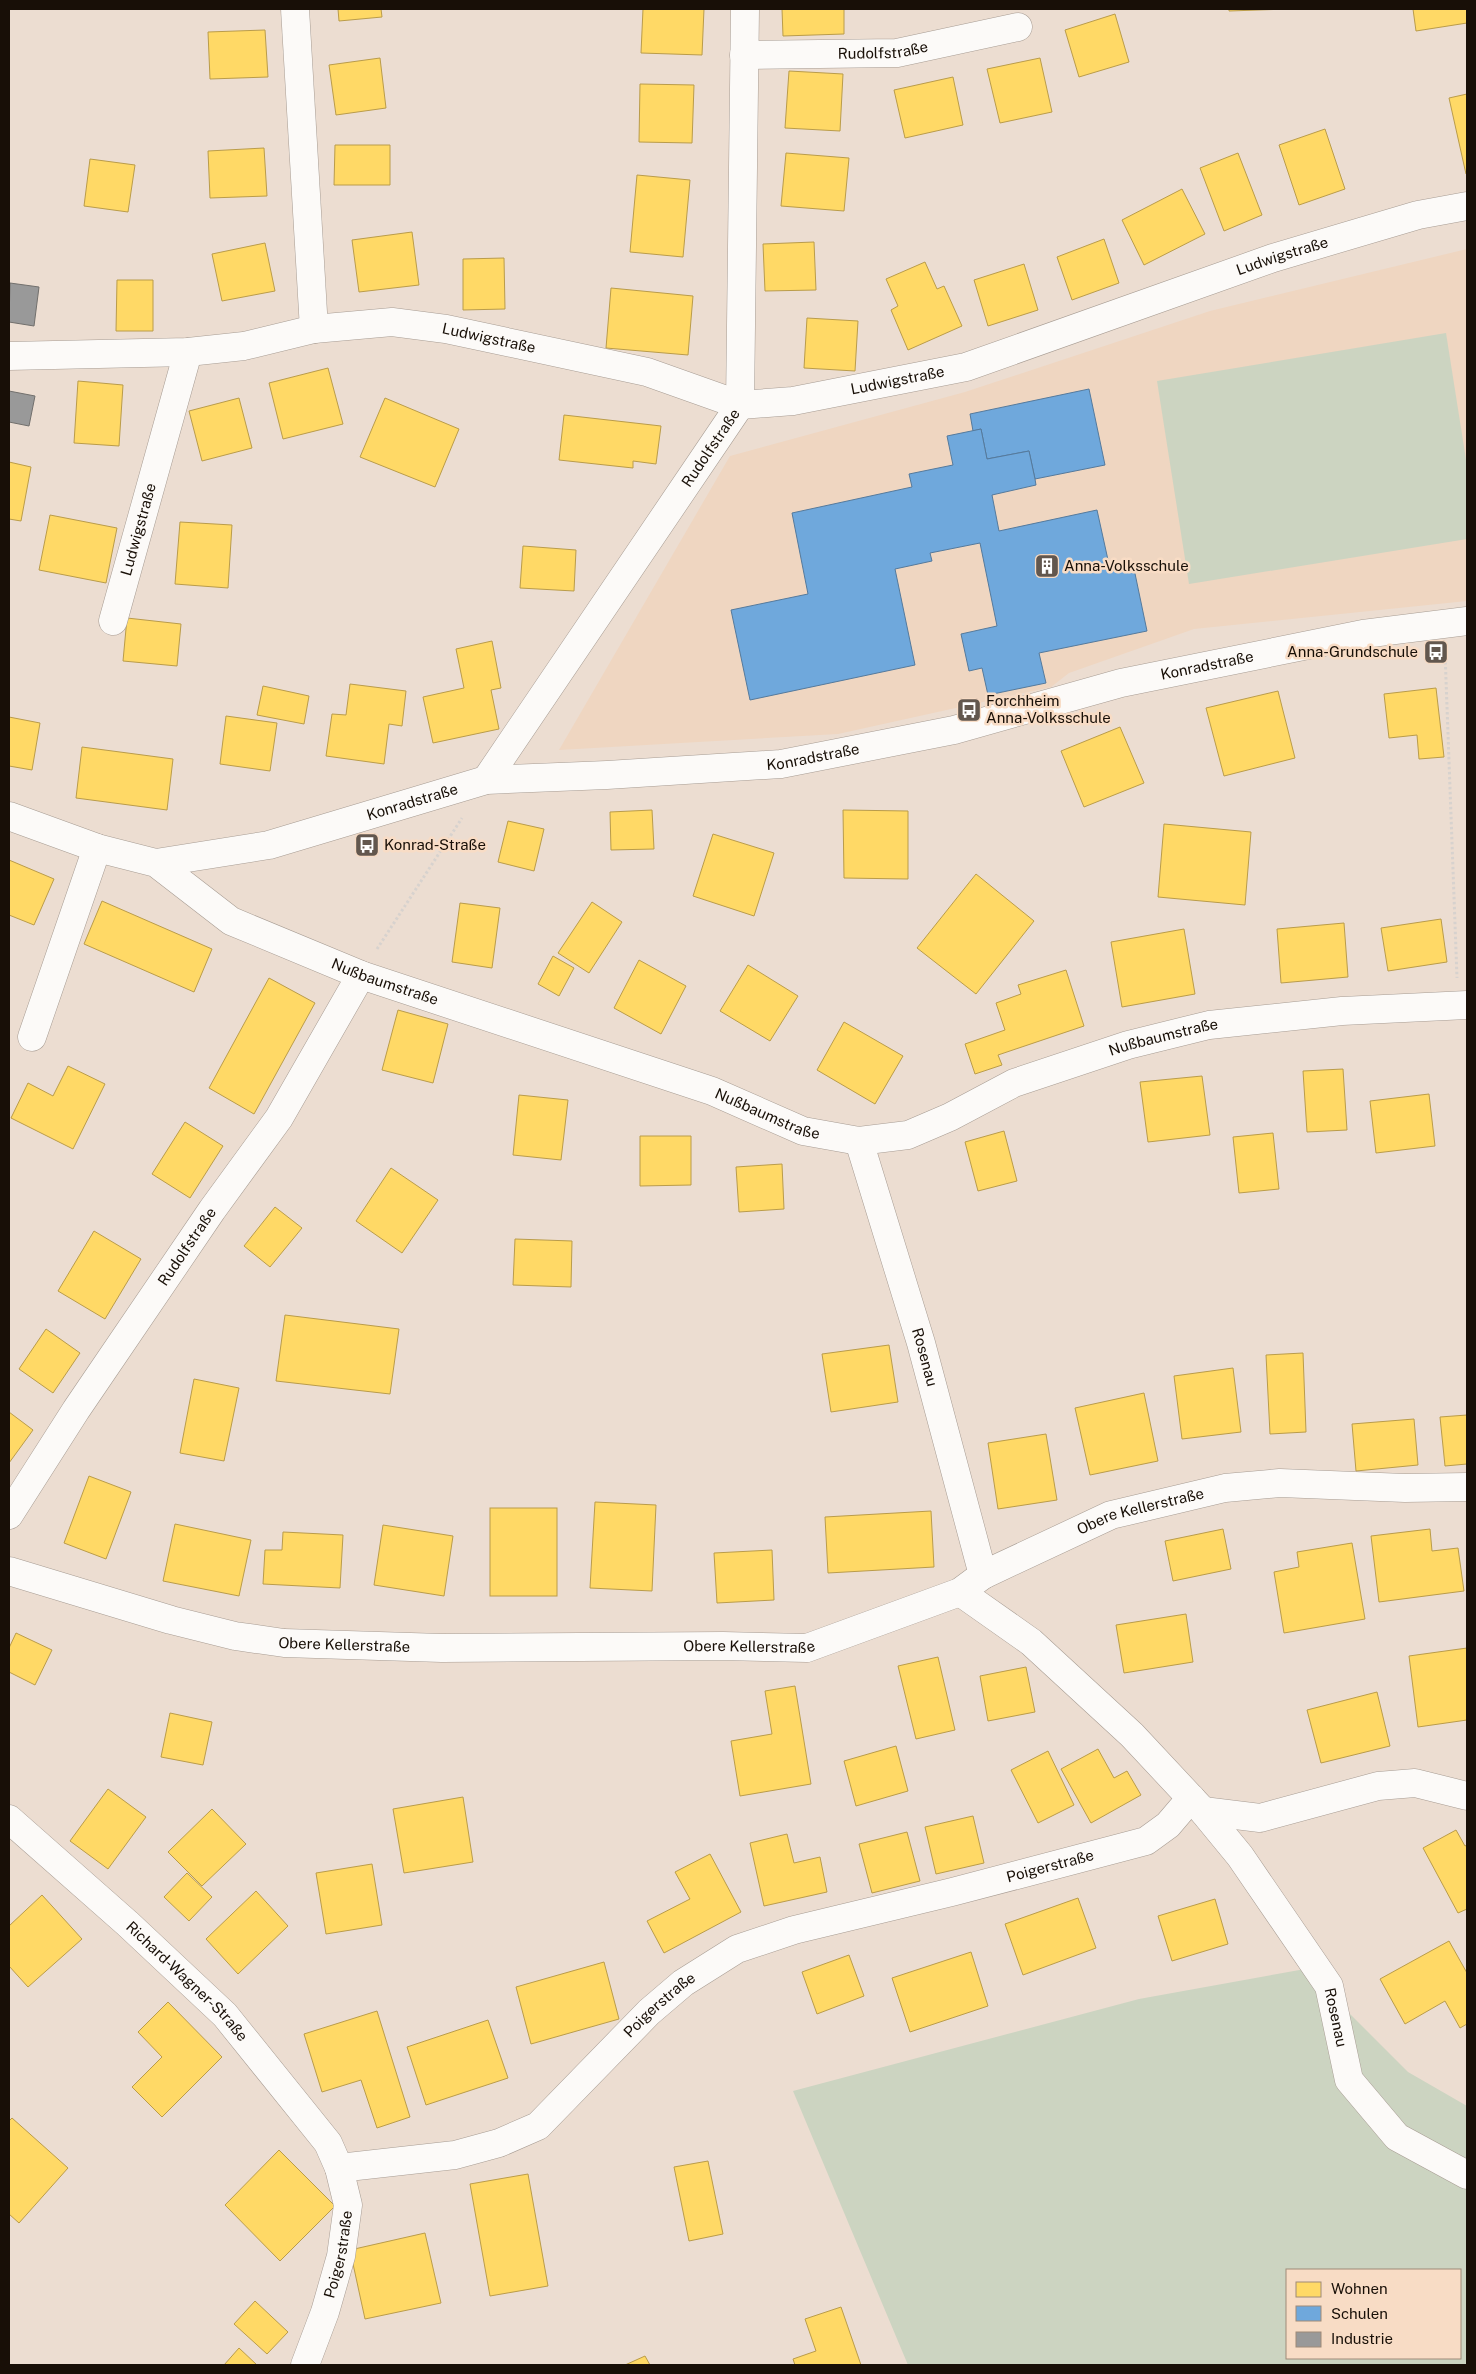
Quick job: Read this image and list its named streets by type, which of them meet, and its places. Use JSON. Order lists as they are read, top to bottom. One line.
{"streets":{"street":["Rudolfstraße","Ludwigstraße","Konradstraße","Nußbaumstraße","Rosenau","Obere Kellerstraße","Poigerstraße","Richard-Wagner-Straße"]},"crossings":[["Rudolfstraße","Ludwigstraße"],["Rudolfstraße","Konradstraße"],["Rudolfstraße","Nußbaumstraße"],["Konradstraße","Nußbaumstraße"],["Nußbaumstraße","Rosenau"],["Rosenau","Obere Kellerstraße"],["Rosenau","Poigerstraße"],["Poigerstraße","Richard-Wagner-Straße"]],"places":{"building":["Anna-Volksschule"],"bus stop":["Anna-Grundschule","Forchheim Anna-Volksschule","Konrad-Straße"]},"legend":["Wohnen","Schulen","Industrie"]}
